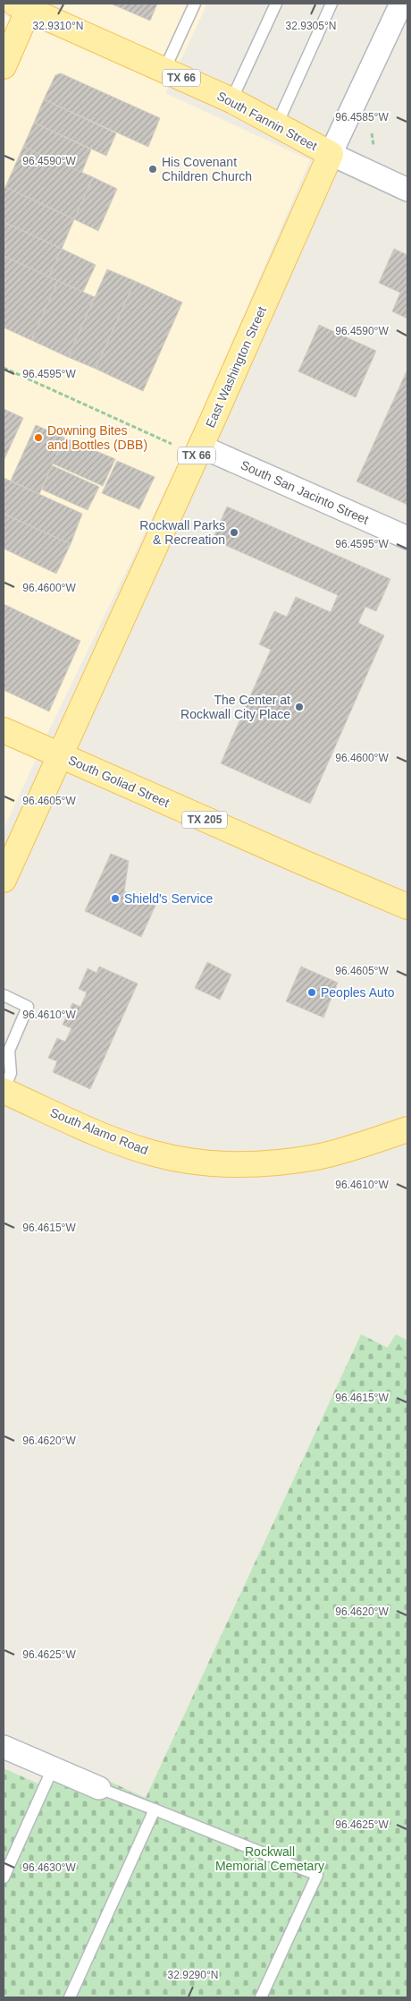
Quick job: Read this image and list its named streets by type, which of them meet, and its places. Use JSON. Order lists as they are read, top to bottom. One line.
{"streets":{"main road":["TX 66","South Fannin Street","East Washington Street","South Goliad Street","TX 205","South Alamo Road"],"street":["South San Jacinto Street"]},"crossings":[["TX 66","South Fannin Street"],["TX 66","East Washington Street"],["TX 66","South Goliad Street"],["South Fannin Street","East Washington Street"],["East Washington Street","South San Jacinto Street"],["East Washington Street","South Goliad Street"]],"parks":["Rockwall Memorial Cemetary"],"places":["His Covenant Children Church","Downing Bites and Bottles (DBB)","Rockwall Parks & Recreation","The Center at Rockwall City Place","Shield's Service","Peoples Auto"],"coordinates":["32.9305°N","32.9310°N","96.4585°W","96.4590°W","96.4595°W","96.4600°W","96.4605°W","96.4610°W","96.4615°W","96.4620°W","96.4625°W","96.4630°W","32.9290°N"]}
